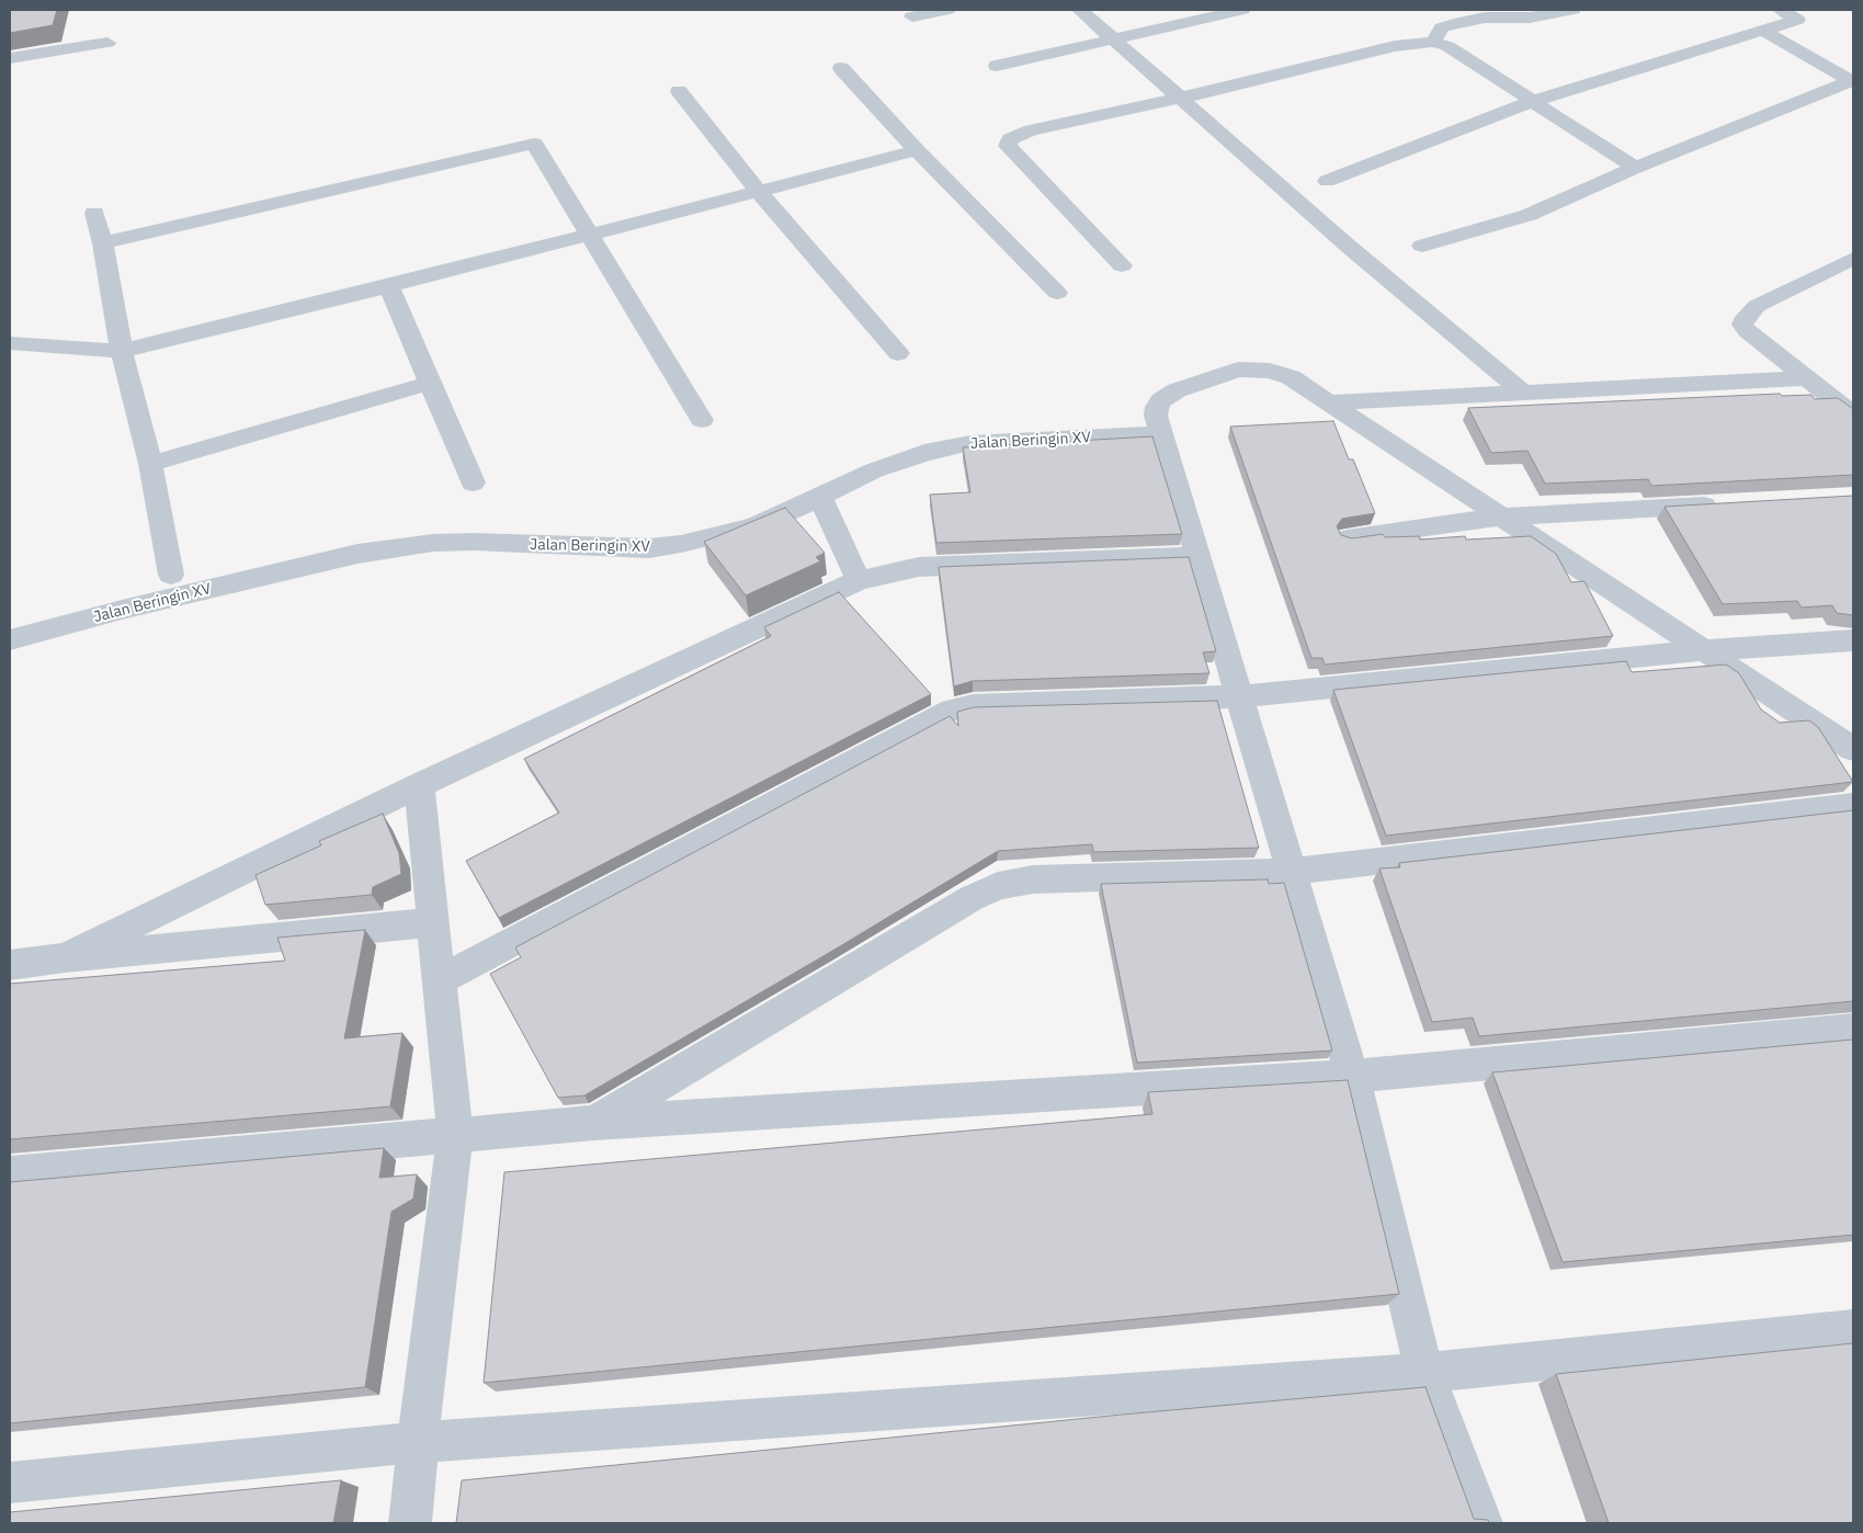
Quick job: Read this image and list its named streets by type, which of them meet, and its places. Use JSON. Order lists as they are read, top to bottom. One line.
{"streets":{"street":["Jalan Beringin XV"]}}
